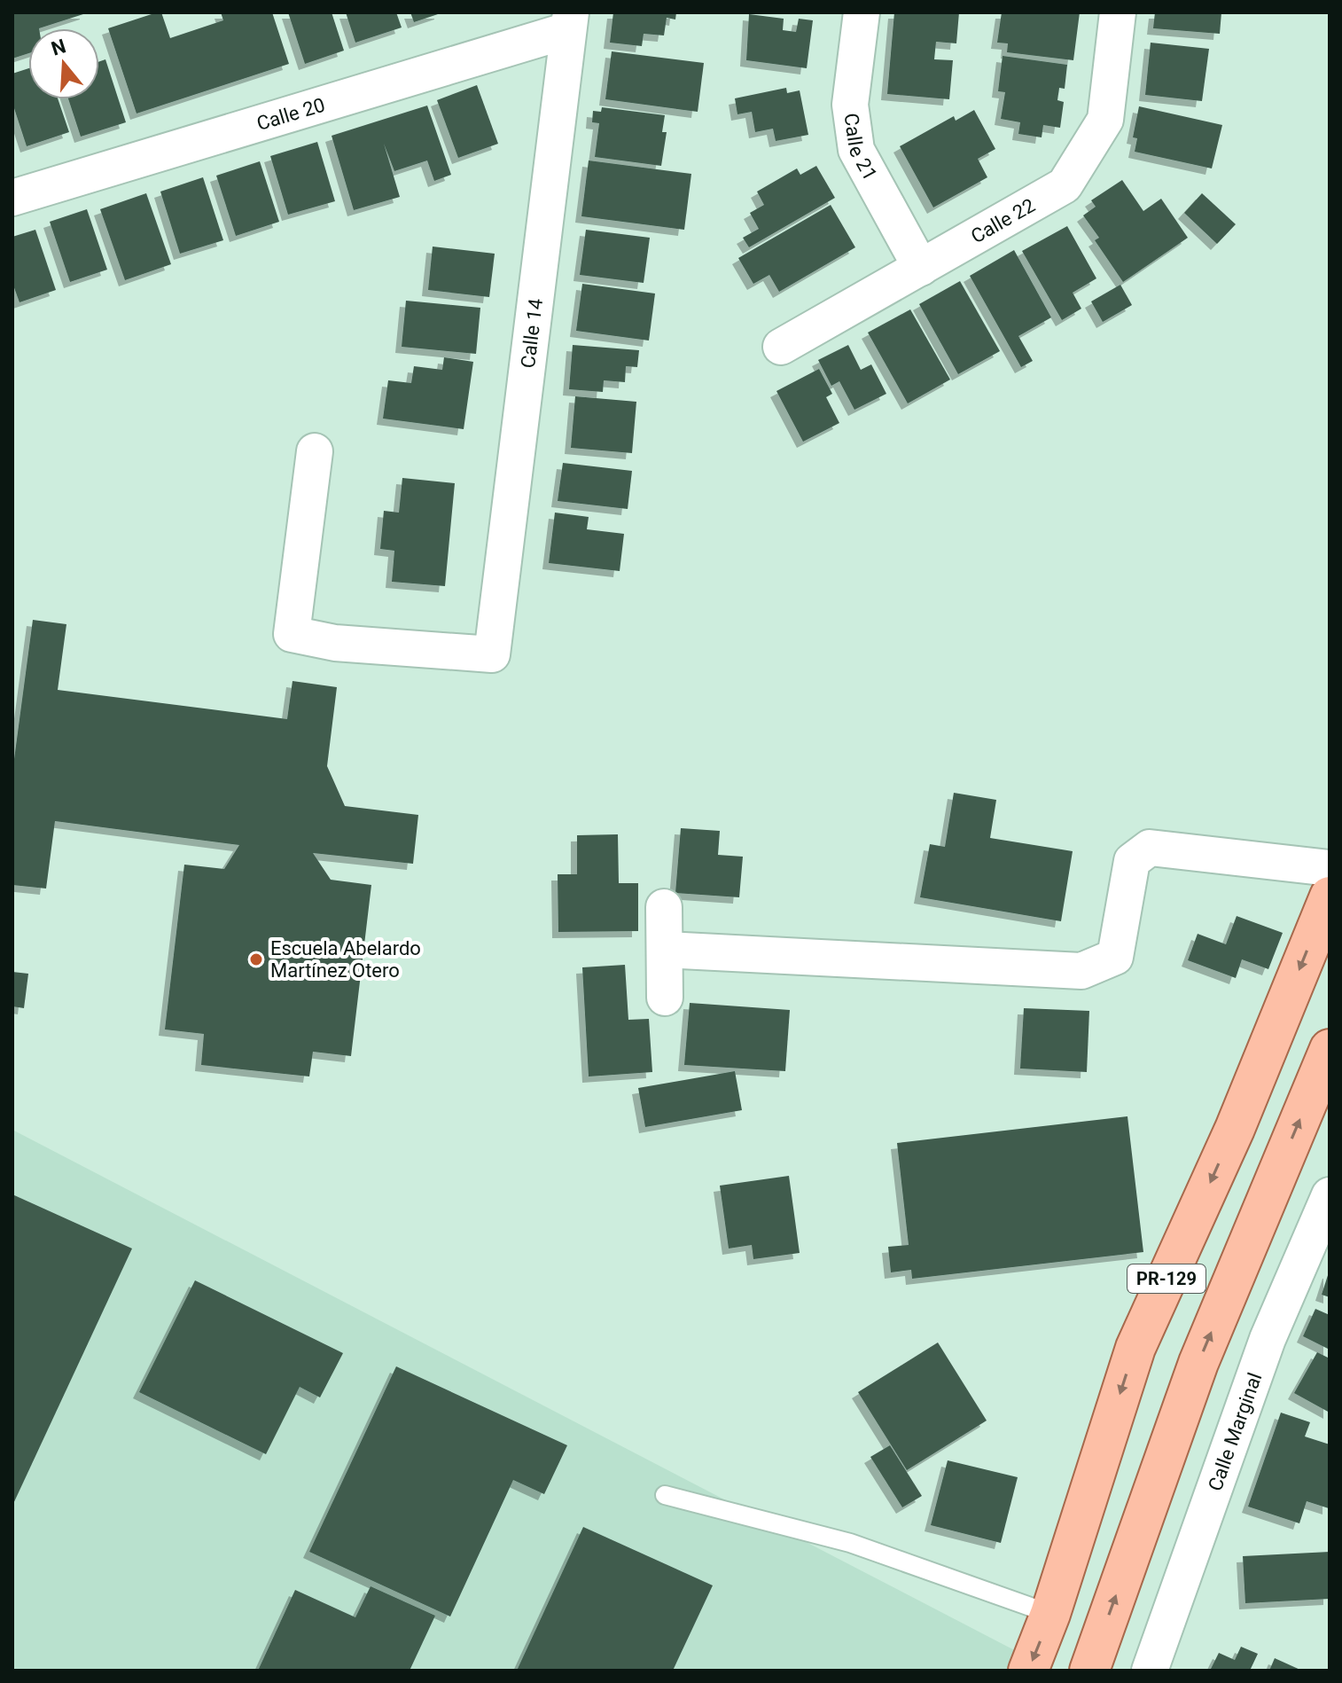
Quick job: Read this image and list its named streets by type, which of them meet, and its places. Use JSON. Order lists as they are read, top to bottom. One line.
{"streets":{"main road":["PR-129"],"street":["Calle 20","Calle 21","Calle 22","Calle 14","Calle Marginal"]},"crossings":[["Calle 20","Calle 14"],["Calle 21","Calle 22"]],"places":["Escuela Abelardo Martínez Otero"],"north":"top"}
